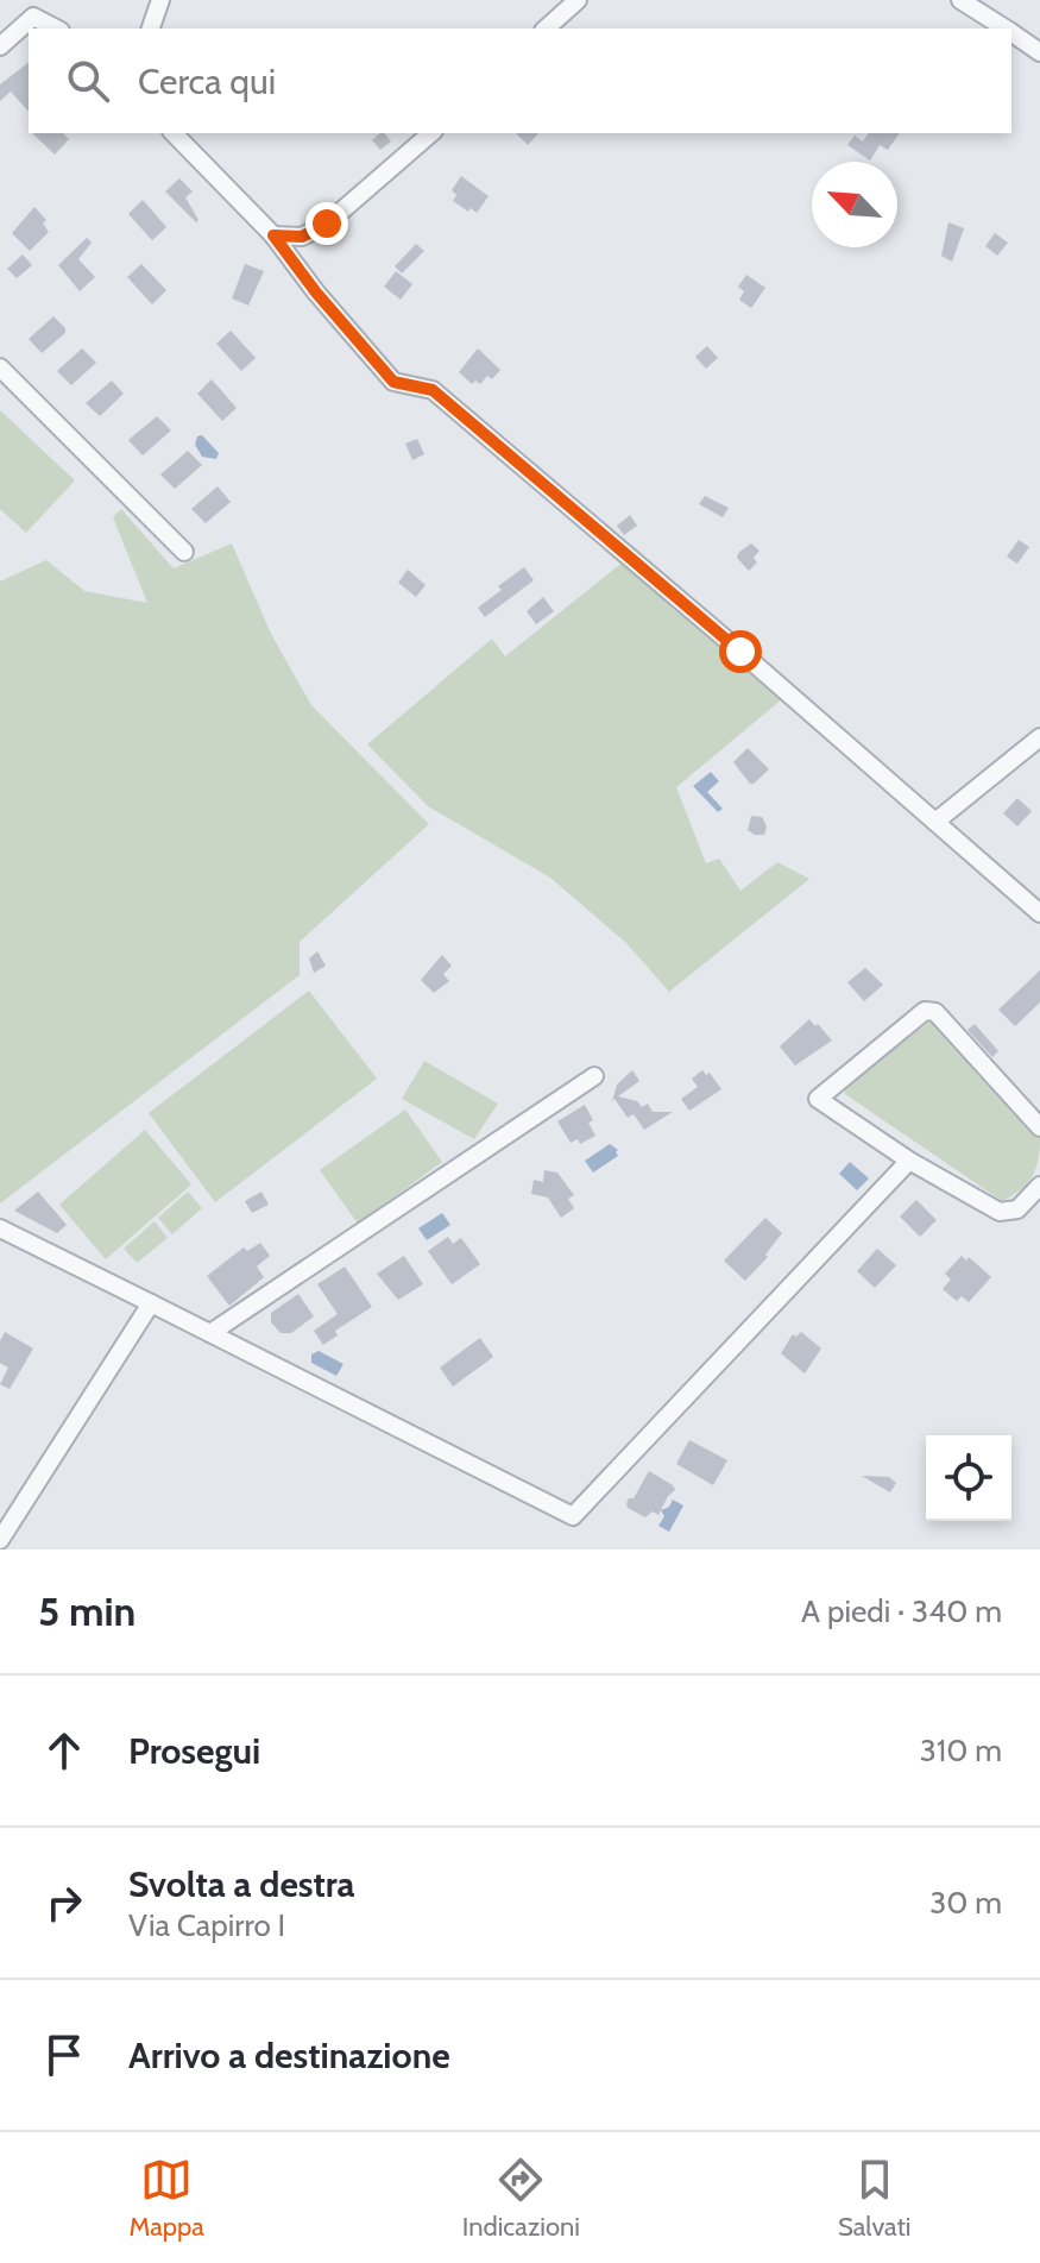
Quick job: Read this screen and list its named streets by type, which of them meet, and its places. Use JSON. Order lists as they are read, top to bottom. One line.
{"north":"top left","page":{"search":"Cerca qui","heading":["5 min","A piedi · 340 m"],"list":[["Prosegui","310 m"],["Svolta a destra","Via Capirro I","30 m"],"Arrivo a destinazione"],"nav":["Mappa","Indicazioni","Salvati"]}}
